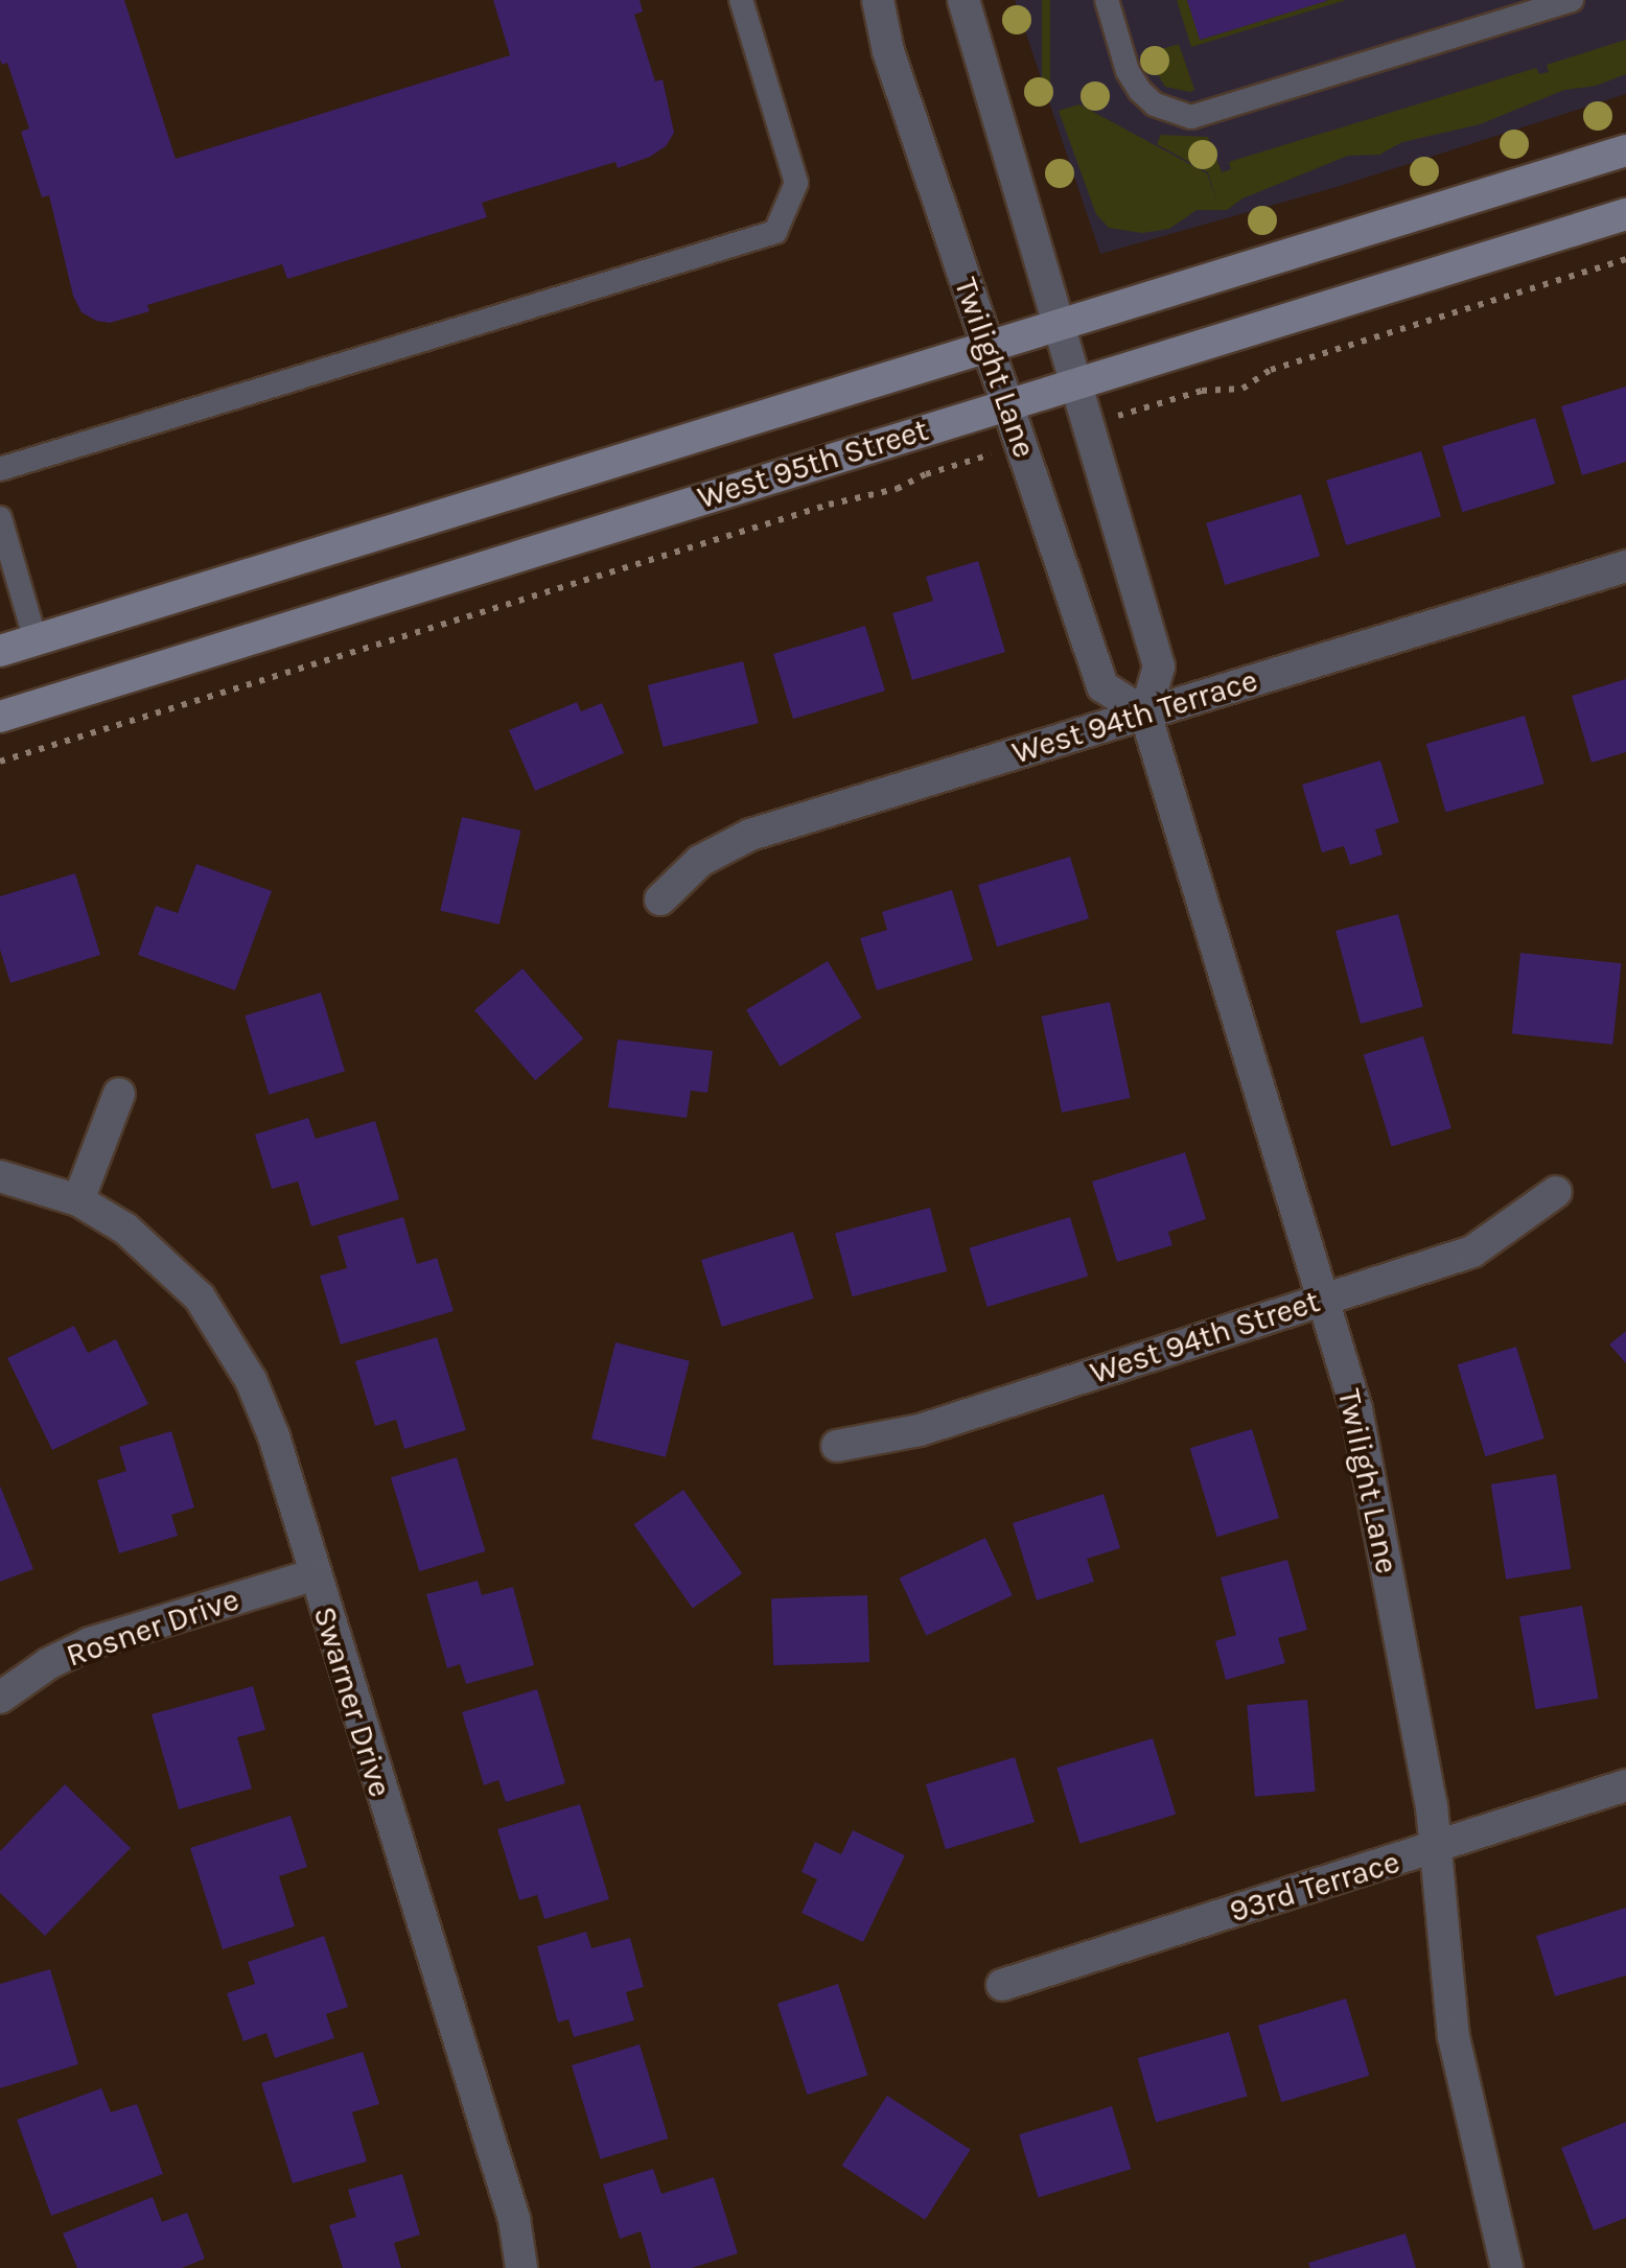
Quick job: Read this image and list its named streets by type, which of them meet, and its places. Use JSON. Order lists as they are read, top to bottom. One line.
{"streets":{"main road":["West 95th Street"],"street":["Twilight Lane","West 94th Terrace","West 94th Street","Rosner Drive","Swarner Drive","93rd Terrace"]},"crossings":[["Twilight Lane","West 95th Street"],["Twilight Lane","West 94th Terrace"],["Twilight Lane","West 94th Street"],["Twilight Lane","93rd Terrace"],["Rosner Drive","Swarner Drive"]]}
